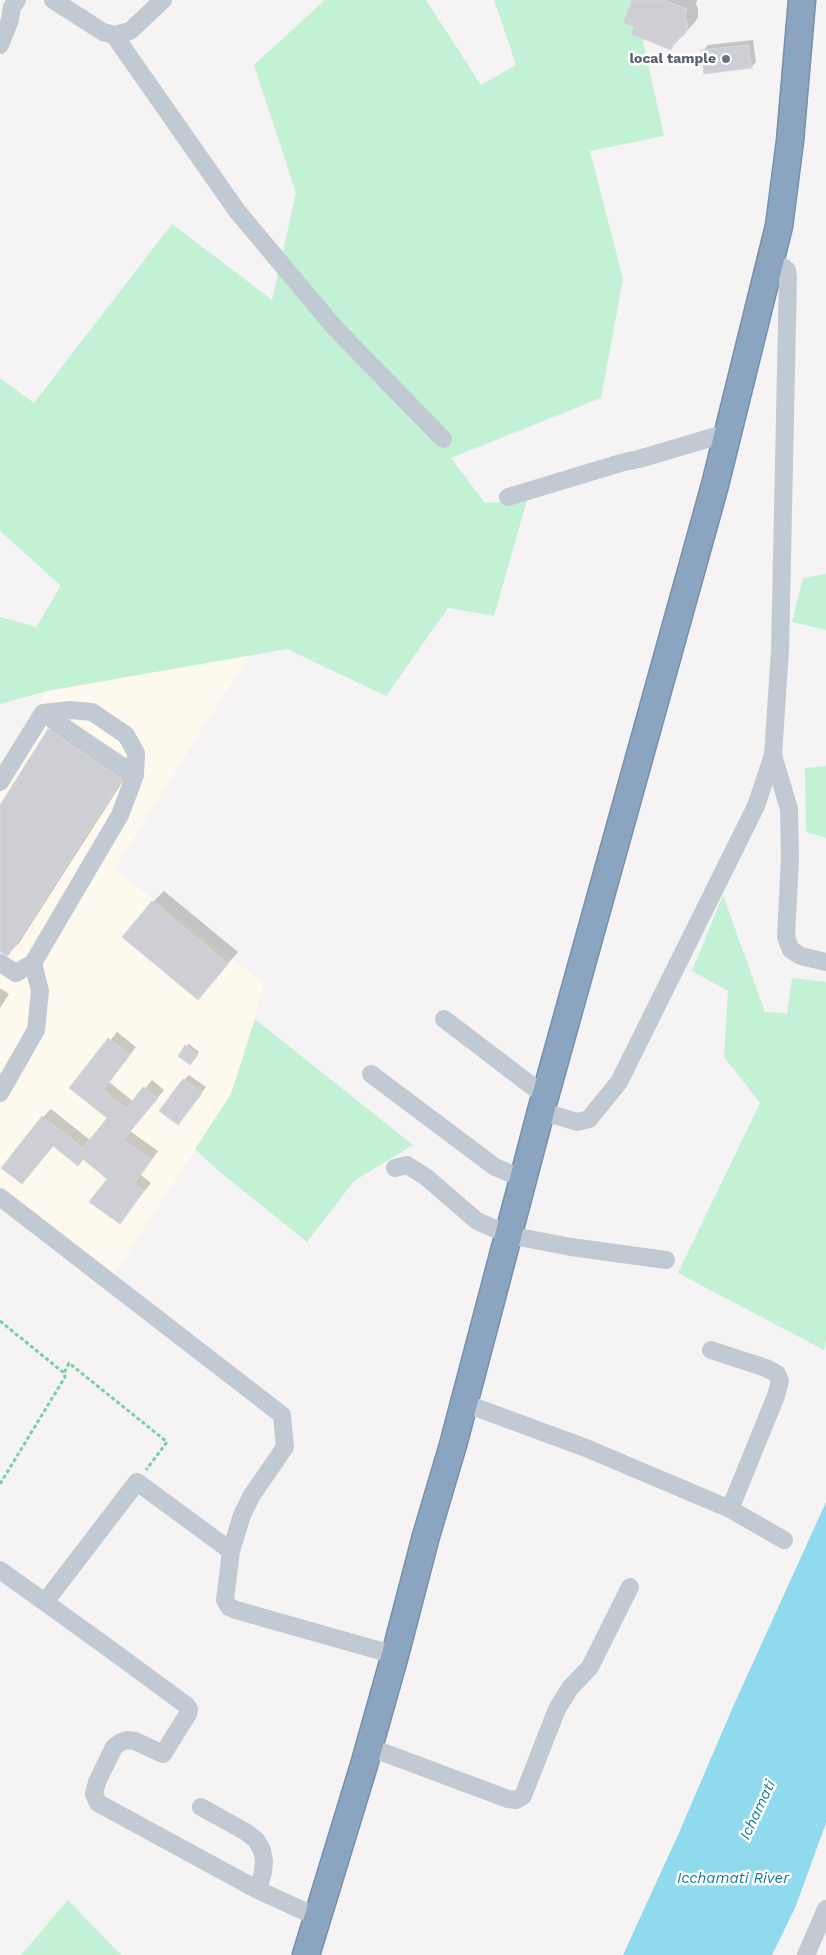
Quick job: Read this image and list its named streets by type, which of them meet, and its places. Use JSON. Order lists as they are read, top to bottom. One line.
{"water":["Ichamati","Icchamati River"],"places":["local tample"]}
